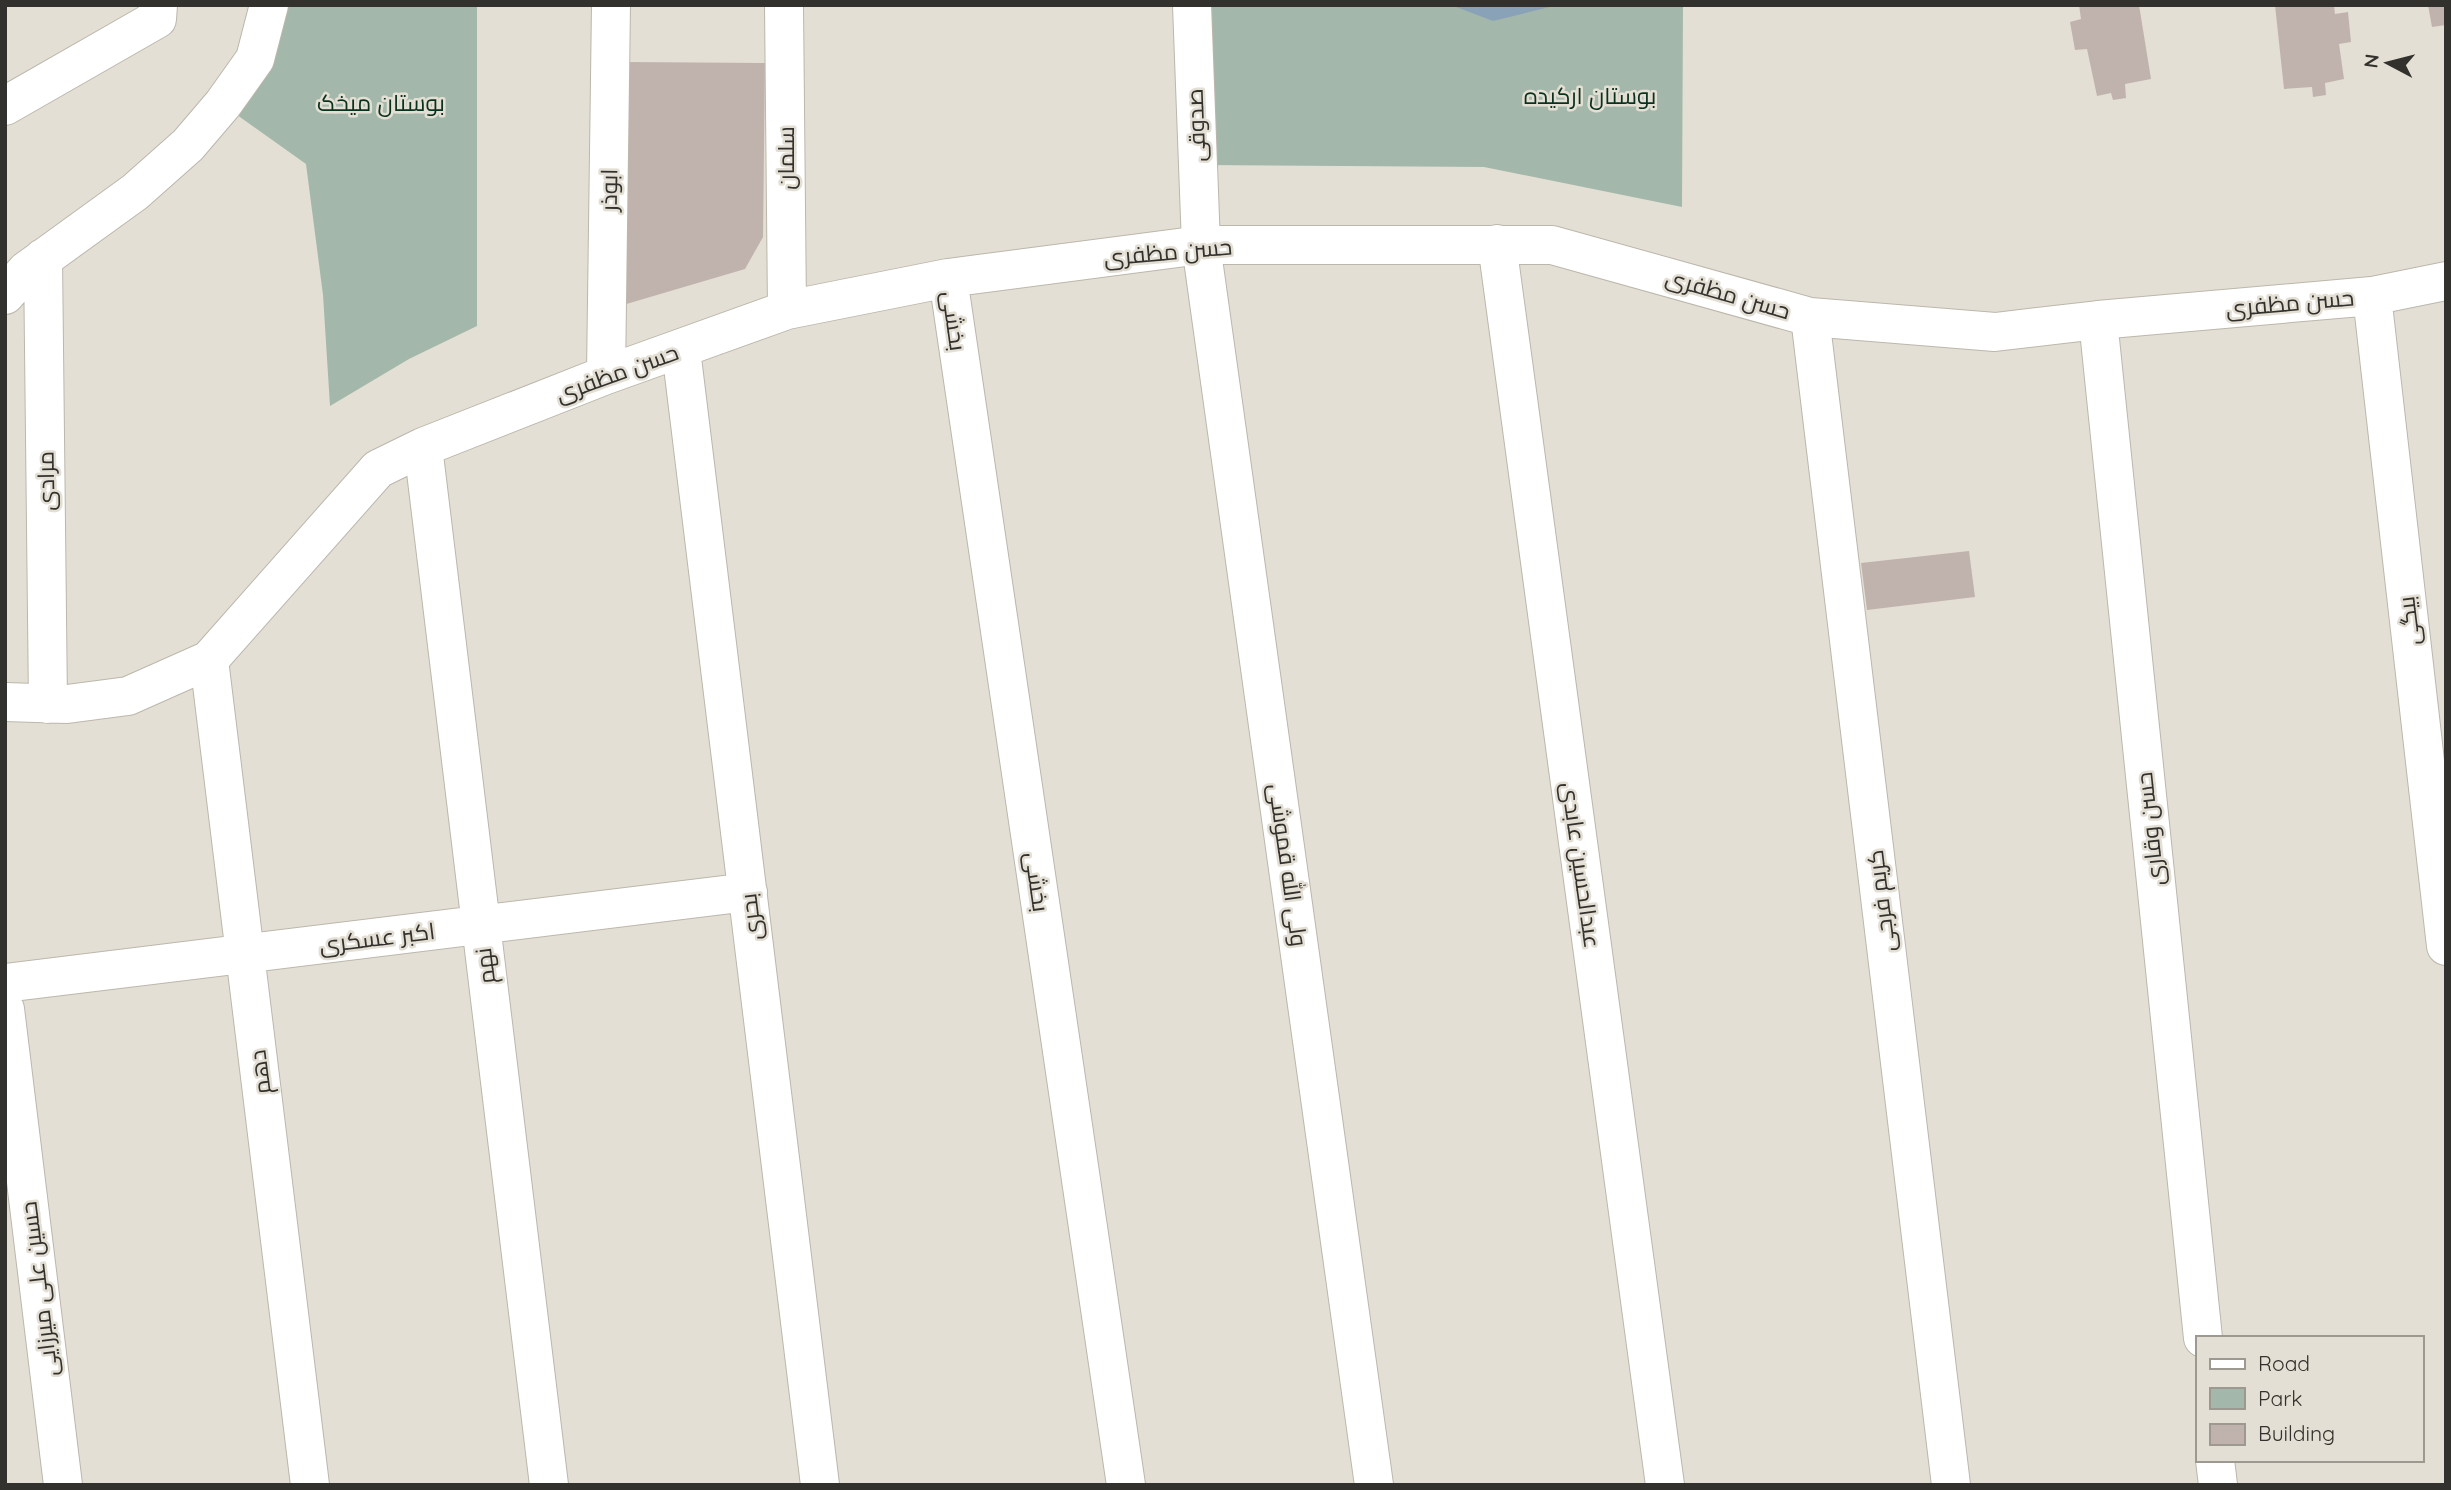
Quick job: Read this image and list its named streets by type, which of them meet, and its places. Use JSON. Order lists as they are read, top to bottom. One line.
{"streets":{"street":["صدوقی","سلمان","ابوذر","حسن مظفری","بخشی","مرادی","بیگی","حسن وقاری","ولی الله قموشی","عبدالحسین عابدی","کریم فرجی","بحری","اکبر عسکری","نهم","دهم","حسین علی میرزایی"]},"crossings":[["صدوقی","حسن مظفری"],["صدوقی","ولی الله قموشی"],["سلمان","حسن مظفری"],["ابوذر","حسن مظفری"],["حسن مظفری","بخشی"],["حسن مظفری","مرادی"],["حسن مظفری","بیگی"],["حسن مظفری","حسن وقاری"],["حسن مظفری","ولی الله قموشی"],["حسن مظفری","عبدالحسین عابدی"],["حسن مظفری","کریم فرجی"],["حسن مظفری","بحری"],["حسن مظفری","نهم"],["حسن مظفری","دهم"],["بحری","اکبر عسکری"],["اکبر عسکری","نهم"],["اکبر عسکری","دهم"]],"parks":["بوستان ارکیده","بوستان میخک"],"legend":["Road","Park","Building"],"north":"left"}
